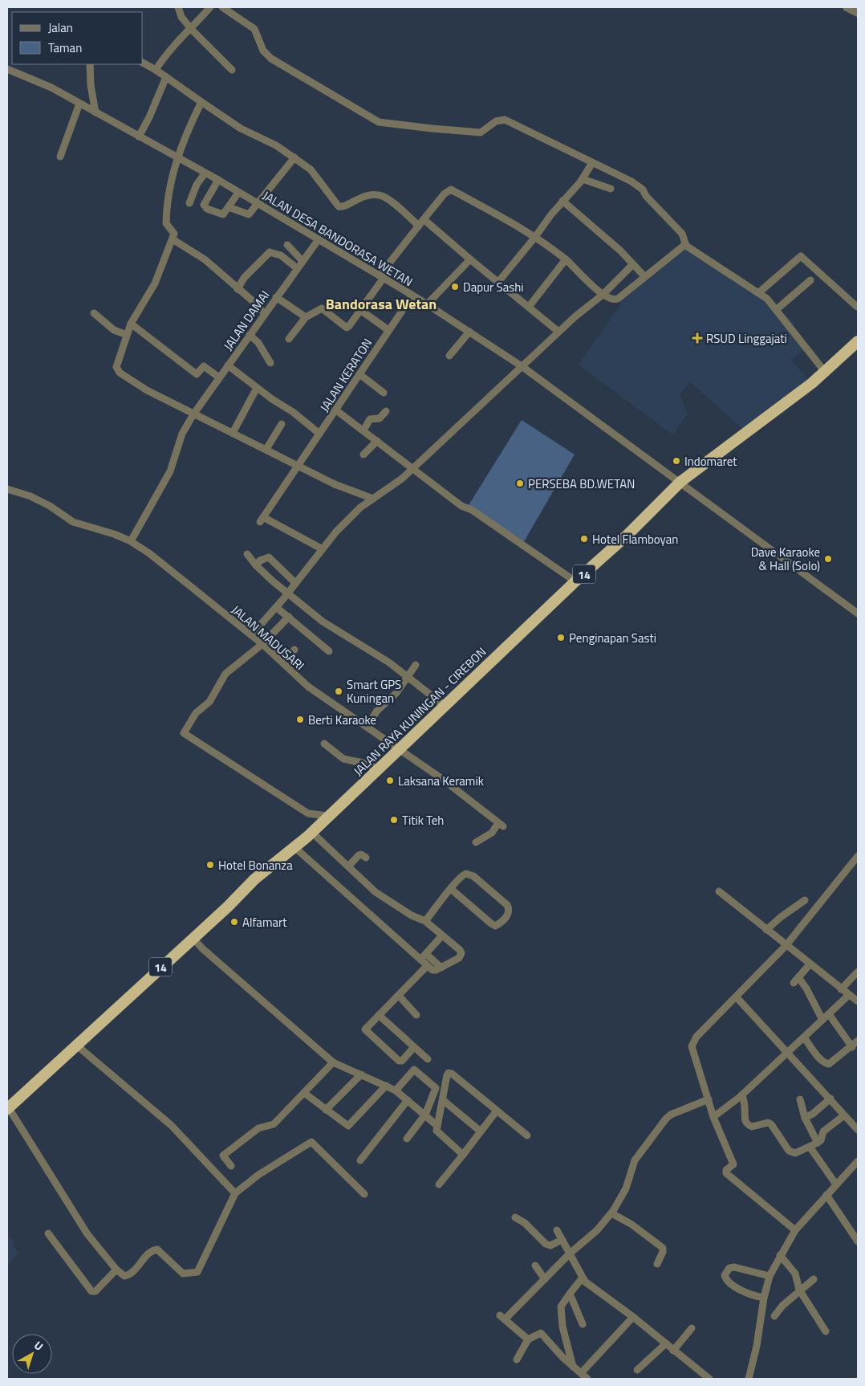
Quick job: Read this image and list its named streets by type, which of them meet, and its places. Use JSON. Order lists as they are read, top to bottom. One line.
{"streets":{"highway":["14","JALAN RAYA KUNINGAN - CIREBON"],"street":["JALAN DESA BANDORASA WETAN","JALAN DAMAI","JALAN KERATON","JALAN MADUSARI"]},"crossings":[["JALAN DESA BANDORASA WETAN","JALAN DAMAI"],["JALAN DESA BANDORASA WETAN","JALAN KERATON"],["JALAN DESA BANDORASA WETAN","JALAN RAYA KUNINGAN - CIREBON"],["JALAN DAMAI","JALAN MADUSARI"],["JALAN MADUSARI","JALAN RAYA KUNINGAN - CIREBON"]],"districts":["Bandorasa Wetan"],"places":{"other":["Dapur Sashi","Indomaret","PERSEBA BD.WETAN","Hotel Flamboyan","Dave Karaoke & Hall (Solo)","Penginapan Sasti","Smart GPS Kuningan","Berti Karaoke","Laksana Keramik","Titik Teh","Hotel Bonanza","Alfamart"],"health":["RSUD Linggajati"]},"legend":["Jalan","Taman"],"north":"top right"}
